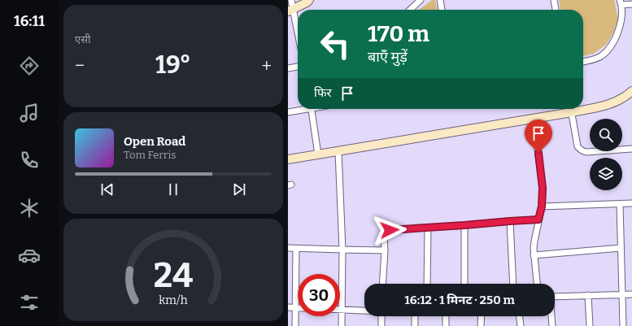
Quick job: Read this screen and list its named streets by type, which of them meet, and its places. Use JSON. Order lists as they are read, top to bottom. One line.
{"page":{"tabs":"16:11","tile":"एसी","turn":["170 m","बाएँ मुड़ें"],"heat":["−","19°","+"],"then":"फिर","song":["Open Road","Tom Ferris"],"limit":"30","trip":"16:12 · 1 मिनट · 250 m","gauge":["24","km/h"]}}
